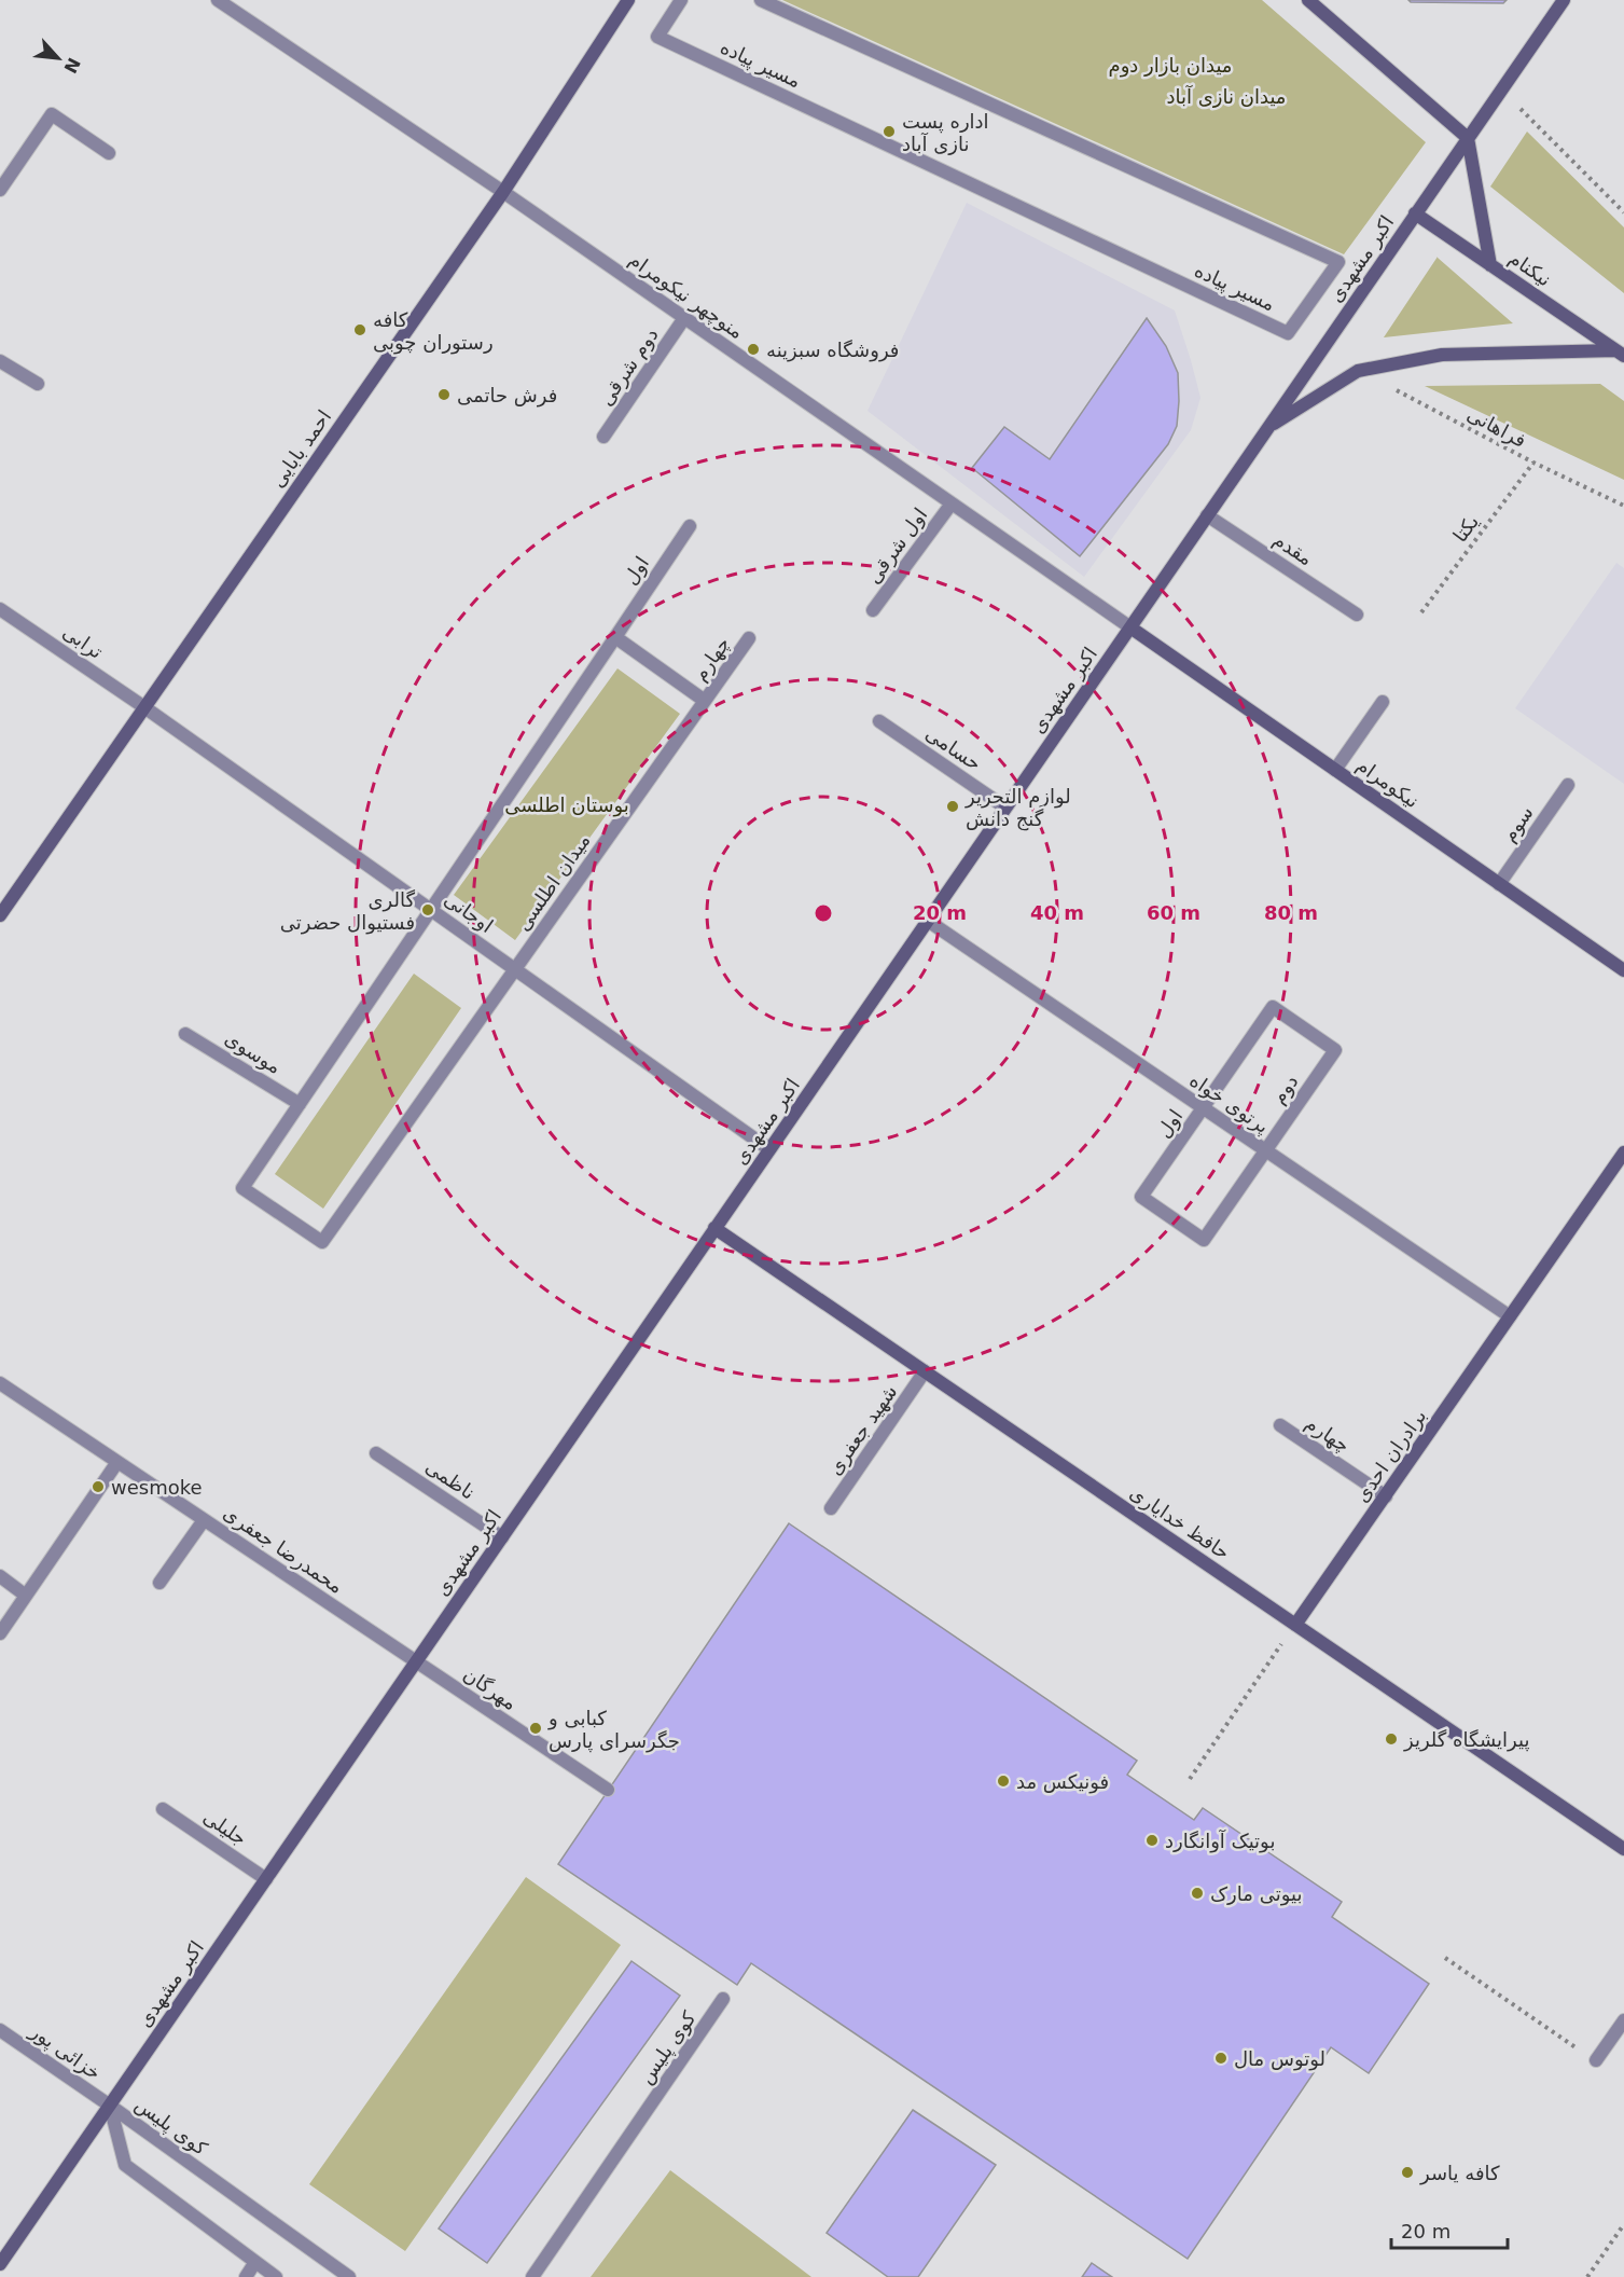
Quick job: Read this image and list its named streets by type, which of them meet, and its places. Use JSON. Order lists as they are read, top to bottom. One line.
{"streets":{"street":["مسیر پیاده","اکبر مشهدی","نیکنام","منوچهر نیکومرام","دوم شرقی","احمد بابایی","اول شرقی","مقدم","اول","ترابی","چهارم","حسامی","نیکومرام","سوم","میدان اطلسی","اوجانی","موسوی","دوم","پرتوی خواه","شهید جعفری","برادران احدی","ناظمی","حافظ خدایاری","محمدرضا جعفری","مهرگان","جلیلی","کوی پلیس","خزائی پور"],"path":["فراهانی","یکتا"]},"crossings":[["اکبر مشهدی","نیکنام"],["اکبر مشهدی","منوچهر نیکومرام"],["اکبر مشهدی","مقدم"],["اکبر مشهدی","حسامی"],["اکبر مشهدی","نیکومرام"],["اکبر مشهدی","اوجانی"],["اکبر مشهدی","پرتوی خواه"],["اکبر مشهدی","ناظمی"],["اکبر مشهدی","حافظ خدایاری"],["اکبر مشهدی","محمدرضا جعفری"],["اکبر مشهدی","مهرگان"],["اکبر مشهدی","جلیلی"],["اکبر مشهدی","کوی پلیس"],["اکبر مشهدی","خزائی پور"],["منوچهر نیکومرام","دوم شرقی"],["منوچهر نیکومرام","احمد بابایی"],["منوچهر نیکومرام","اول شرقی"],["منوچهر نیکومرام","نیکومرام"],["فراهانی","یکتا"],["احمد بابایی","ترابی"],["احمد بابایی","اوجانی"],["اول","دوم"],["اول","پرتوی خواه"],["ترابی","اوجانی"],["چهارم","میدان اطلسی"],["چهارم","برادران احدی"],["نیکومرام","سوم"],["میدان اطلسی","اوجانی"],["میدان اطلسی","موسوی"],["دوم","پرتوی خواه"],["پرتوی خواه","برادران احدی"],["شهید جعفری","حافظ خدایاری"],["برادران احدی","حافظ خدایاری"],["محمدرضا جعفری","مهرگان"],["کوی پلیس","خزائی پور"]],"parks":["میدان بازار دوم","میدان نازی آباد","بوستان اطلسی"],"places":["اداره پست نازی آباد","کافه رستوران چوبی","فروشگاه سبزینه","فرش حاتمی","لوازم التحریر گنج دانش","گالری فستیوال حضرتی","wesmoke","کبابی و جگرسرای پارس","پیرایشگاه گلریز","فونیکس مد","بوتیک آوانگارد","بیوتی مارک","لوتوس مال","کافه یاسر"],"scale_bar":"20 m","north":"bottom right","rings":["20 m","40 m","60 m","80 m"]}
